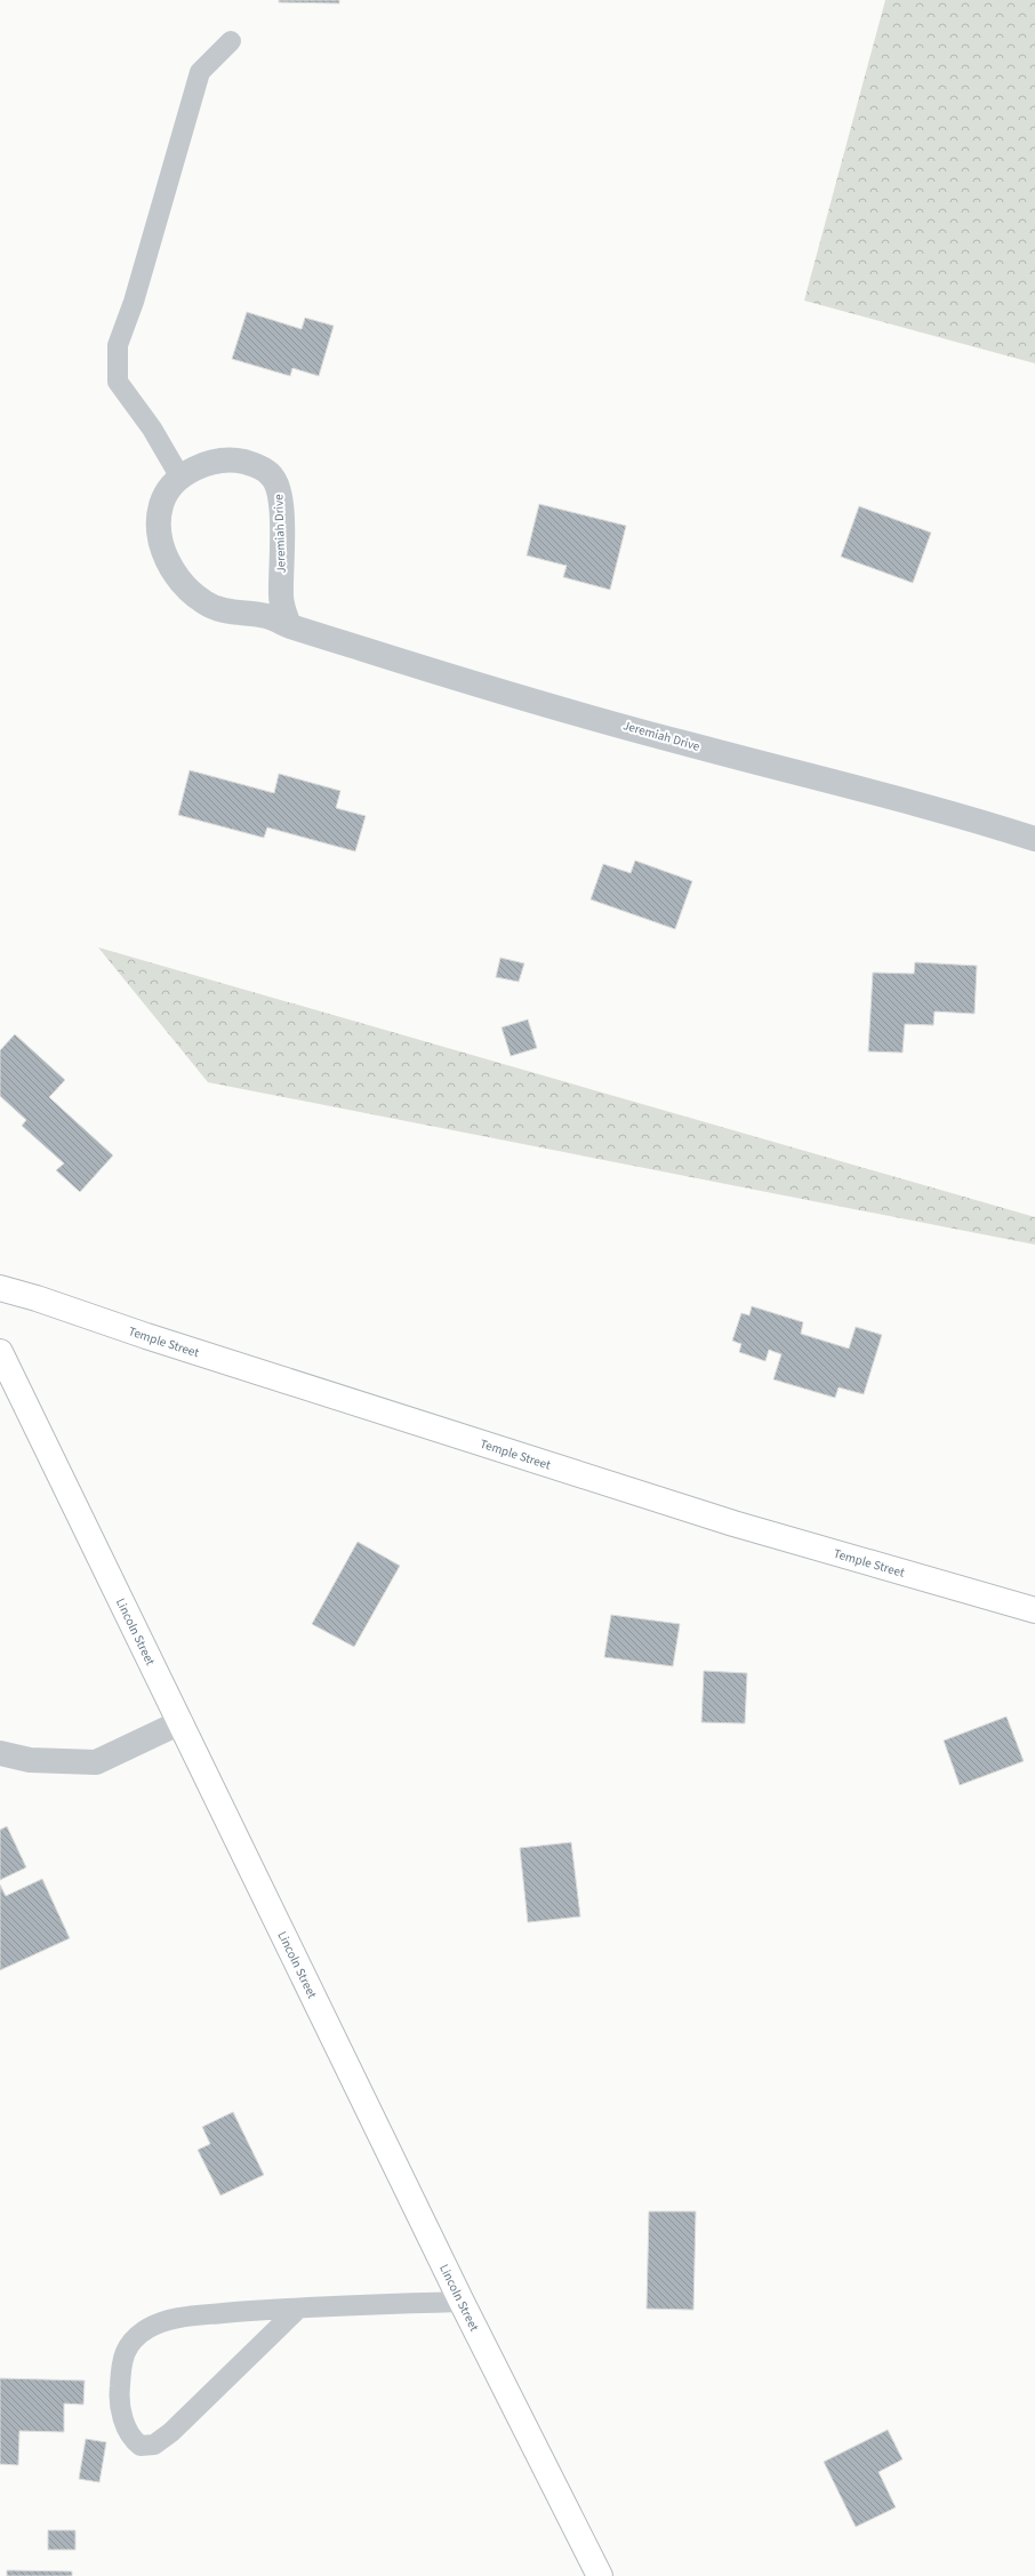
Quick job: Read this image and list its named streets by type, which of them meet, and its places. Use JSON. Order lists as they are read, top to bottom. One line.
{"streets":{"main road":["Temple Street","Lincoln Street"],"street":["Jeremiah Drive"]}}
